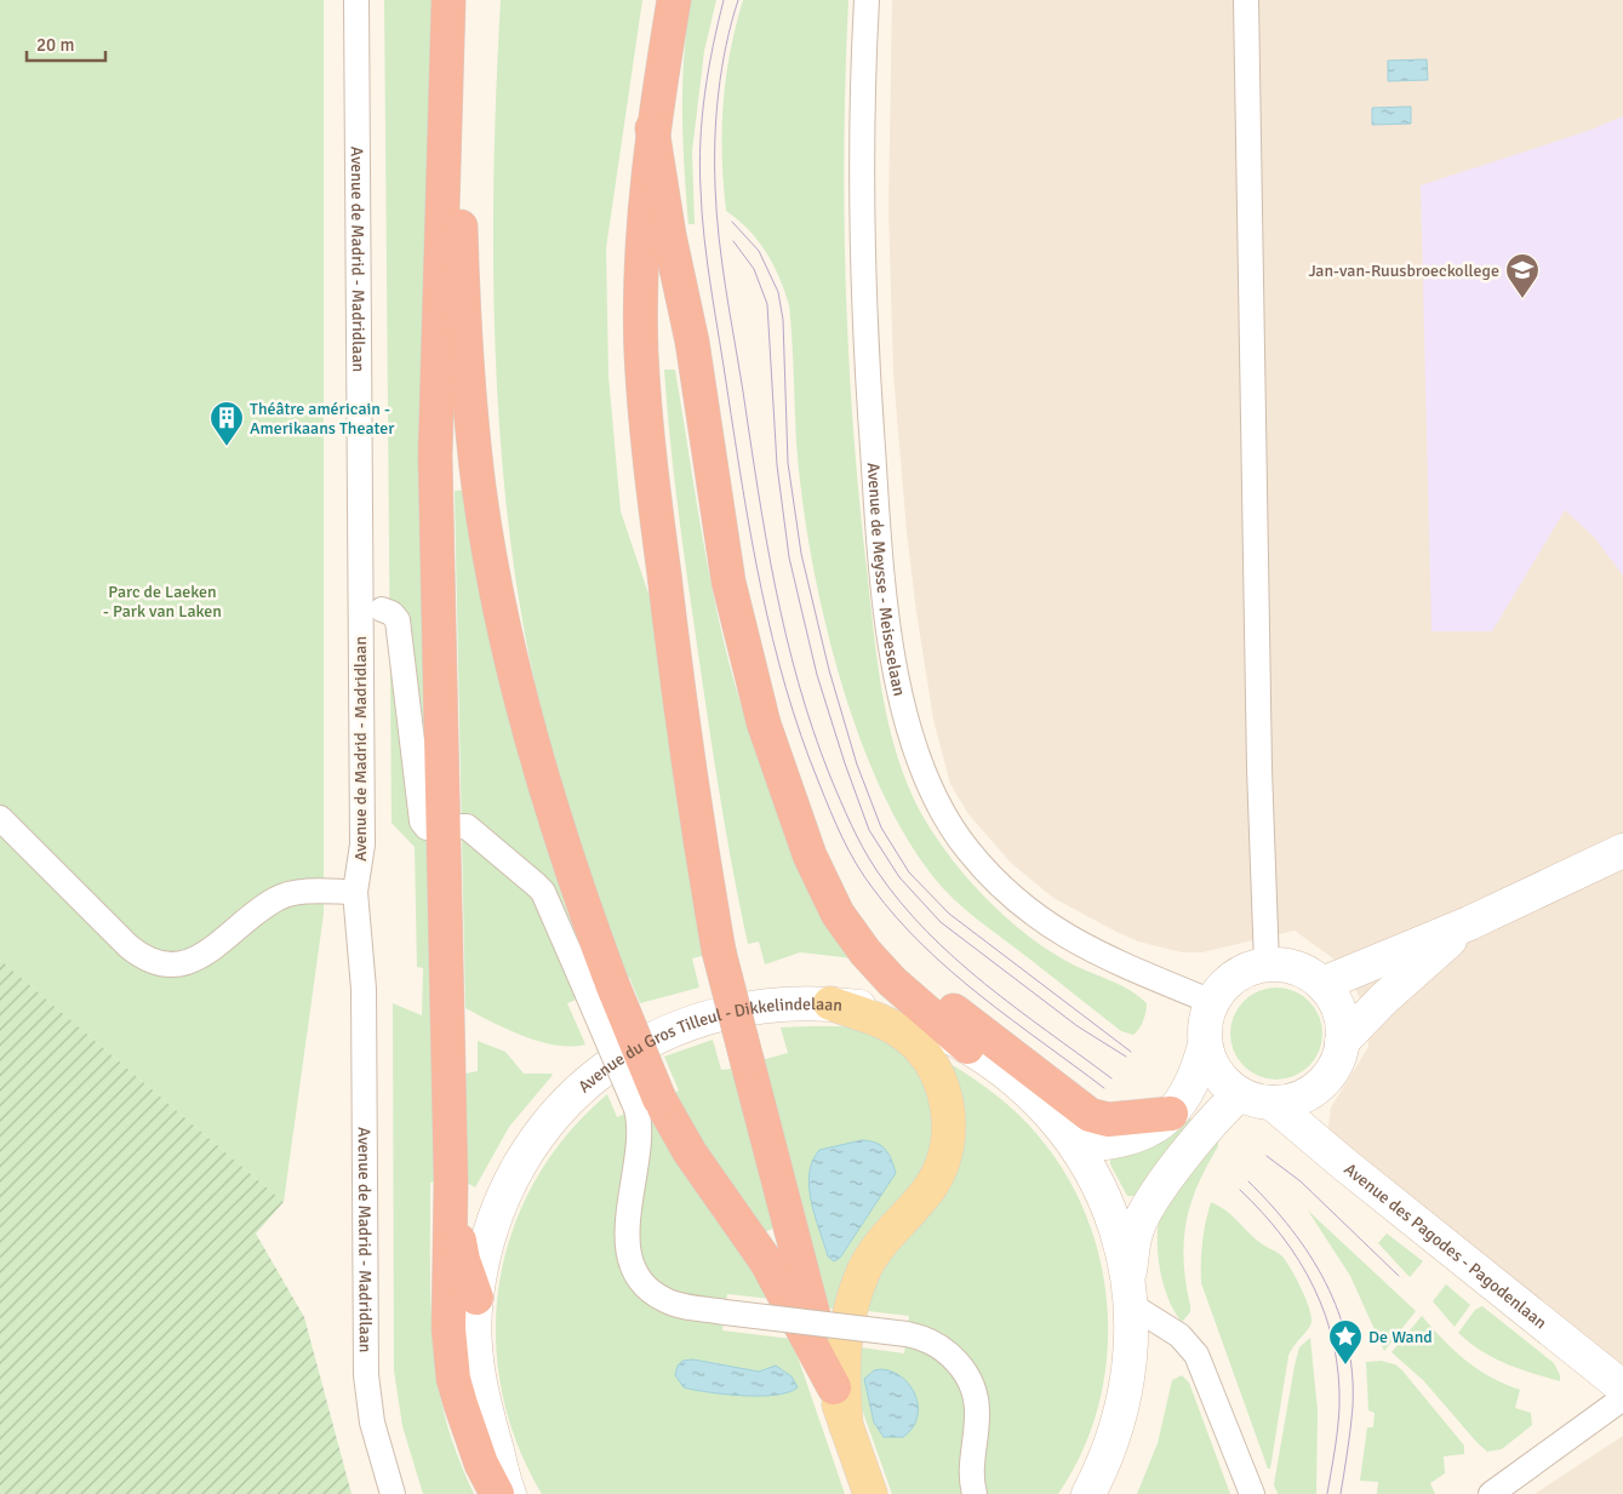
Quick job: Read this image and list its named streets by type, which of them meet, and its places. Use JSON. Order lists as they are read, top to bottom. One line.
{"streets":{"main road":["Avenue du Gros Tilleul - Dikkelindelaan","Avenue des Pagodes - Pagodenlaan"],"street":["Avenue de Madrid - Madridlaan","Avenue de Meysse - Meiseselaan"]},"crossings":[["Avenue de Meysse - Meiseselaan","Avenue des Pagodes - Pagodenlaan"]],"parks":["Parc de Laeken - Park van Laken"],"places":{"school or university":["Jan-van-Ruusbroeckollege"],"building":["Théâtre américain - Amerikaans Theater"],"place":["De Wand"]},"scale_bar":"20 m"}
